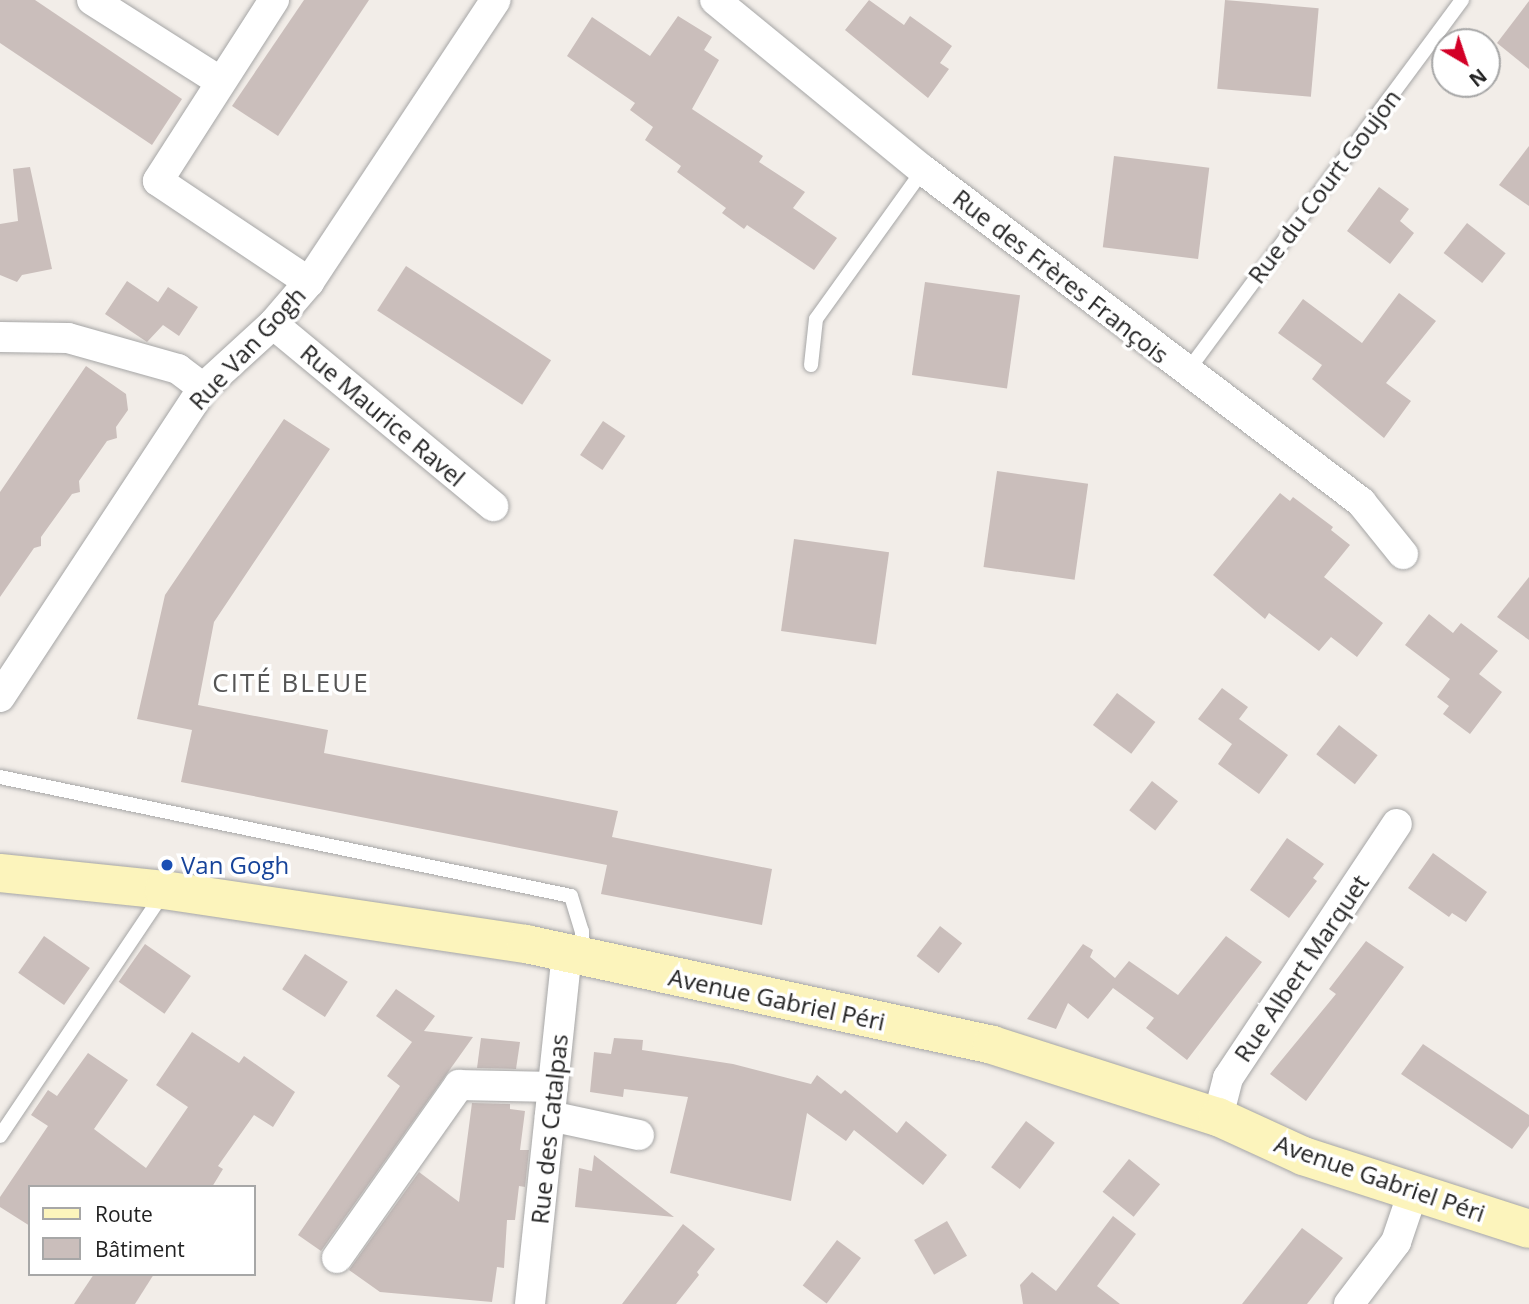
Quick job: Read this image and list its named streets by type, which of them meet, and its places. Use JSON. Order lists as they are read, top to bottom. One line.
{"streets":{"street":["Rue des Frères François","Rue Van Gogh","Rue Maurice Ravel","Rue Albert Marquet","Avenue Gabriel Péri","Rue des Catalpas"],"lane":["Rue du Court Goujon"]},"crossings":[["Rue du Court Goujon","Rue des Frères François"],["Rue Van Gogh","Rue Maurice Ravel"],["Rue Albert Marquet","Avenue Gabriel Péri"],["Avenue Gabriel Péri","Rue des Catalpas"]],"districts":["CITÉ BLEUE"],"places":["Van Gogh"],"legend":["Route","Bâtiment"],"north":"bottom right"}
